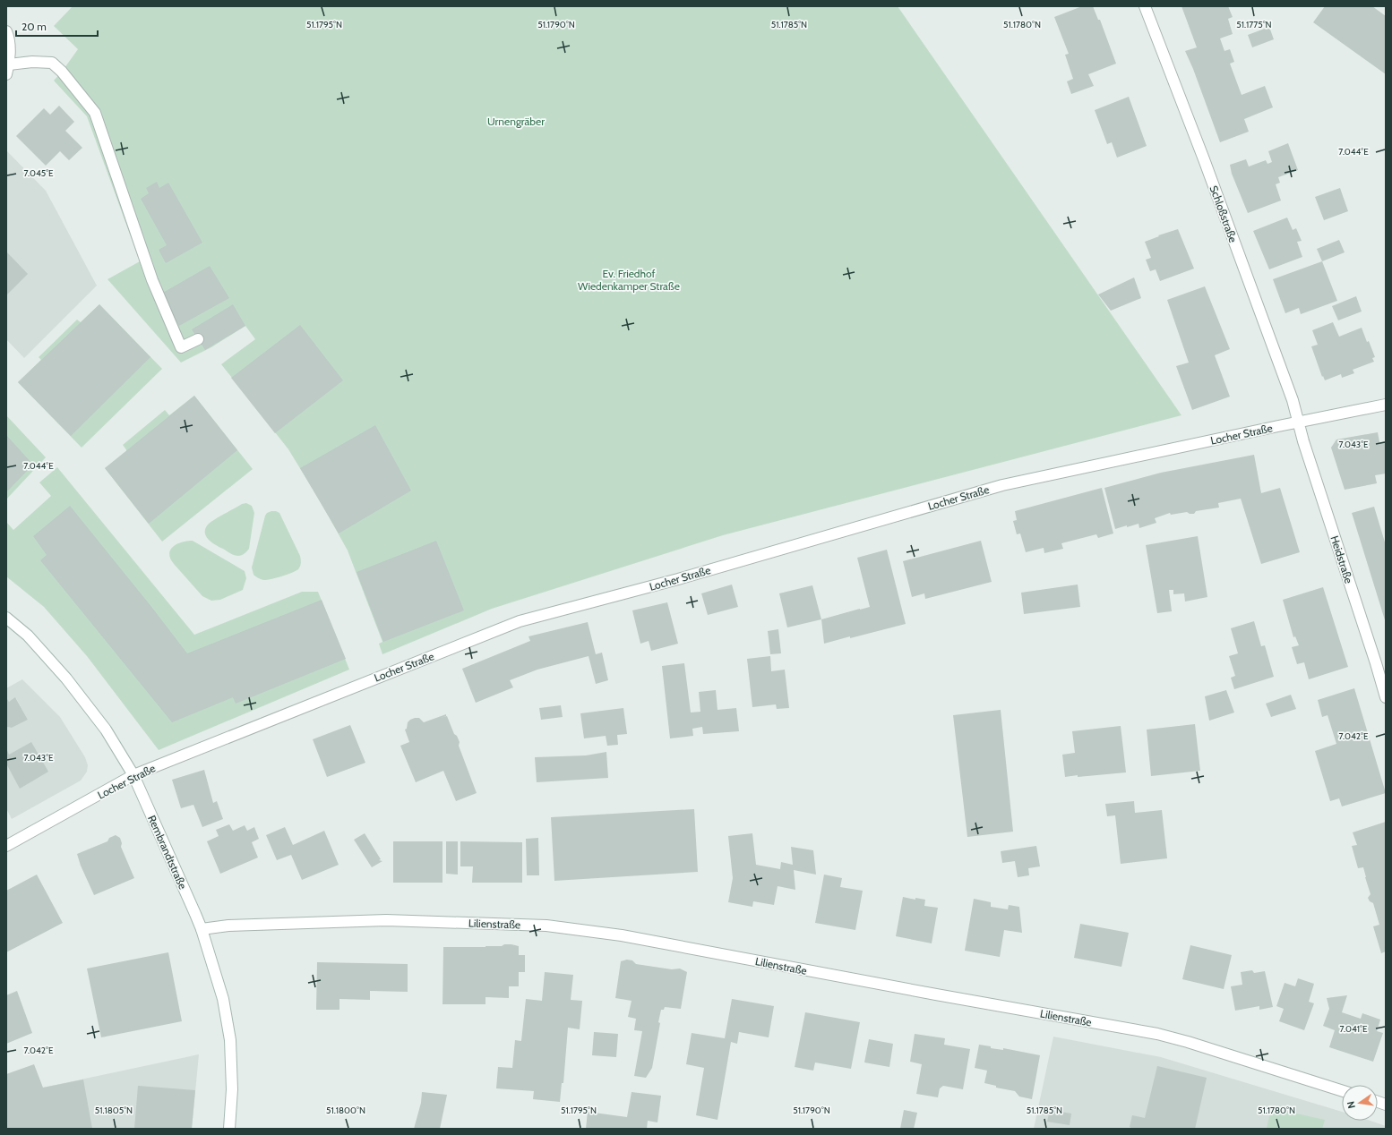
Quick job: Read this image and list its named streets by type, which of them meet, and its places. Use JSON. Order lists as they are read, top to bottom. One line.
{"streets":{"street":["Schloßstraße","Locher Straße","Heidstraße","Rembrandtstraße","Lilienstraße"]},"crossings":[["Schloßstraße","Locher Straße"],["Schloßstraße","Heidstraße"],["Locher Straße","Heidstraße"],["Locher Straße","Rembrandtstraße"],["Rembrandtstraße","Lilienstraße"]],"parks":["Urnengräber","Ev. Friedhof Wiedenkamper Straße"],"scale_bar":"20 m","north":"left","coordinates":["51.1795°N","51.1790°N","51.1785°N","51.1780°N","51.1775°N","7.044°E","7.045°E","7.043°E","7.042°E","7.041°E","51.1805°N","51.1800°N"]}
